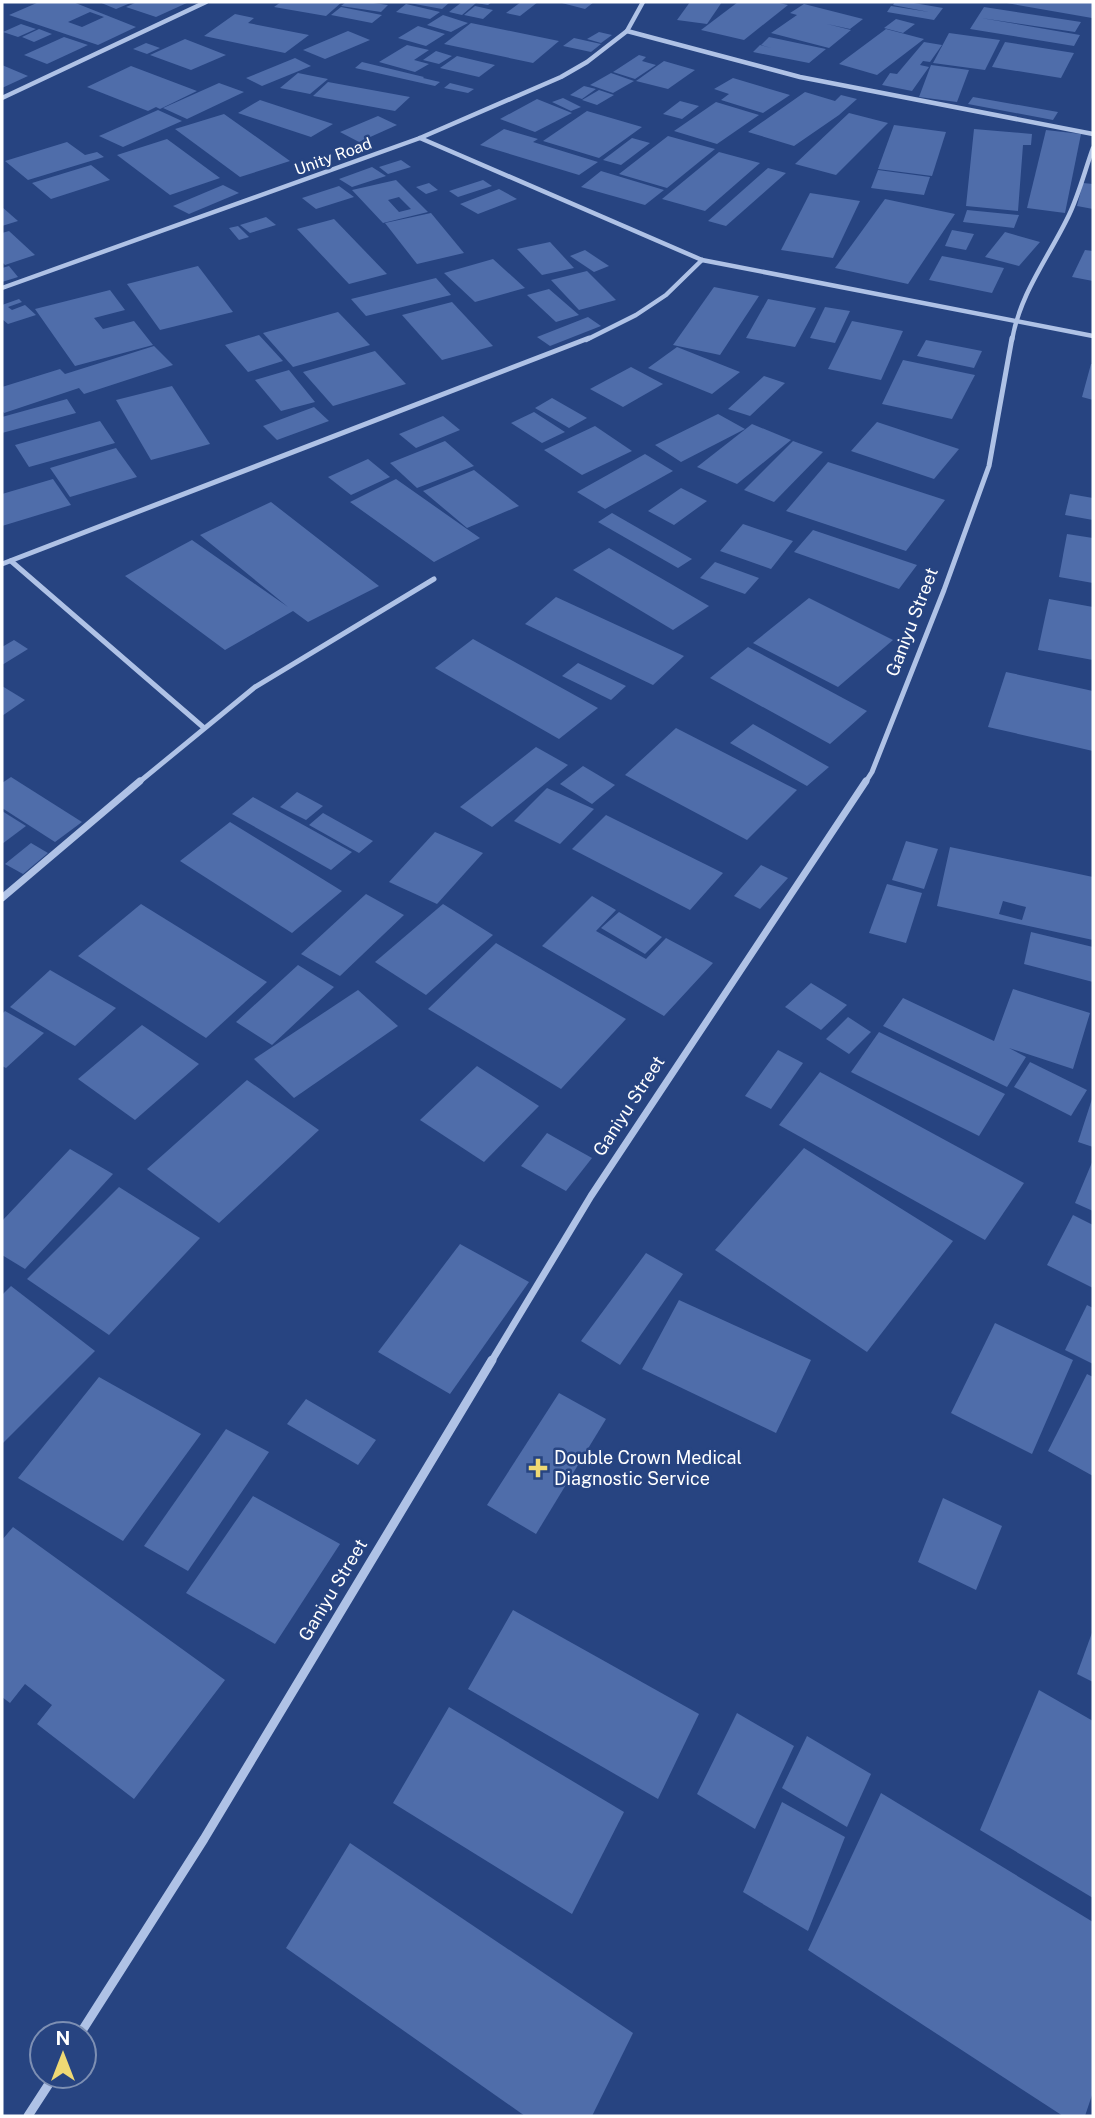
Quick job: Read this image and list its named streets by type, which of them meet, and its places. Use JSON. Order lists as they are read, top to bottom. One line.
{"streets":{"street":["Unity Road","Ganiyu Street"]},"places":{"health":["Double Crown Medical Diagnostic Service"]},"north":"top"}
